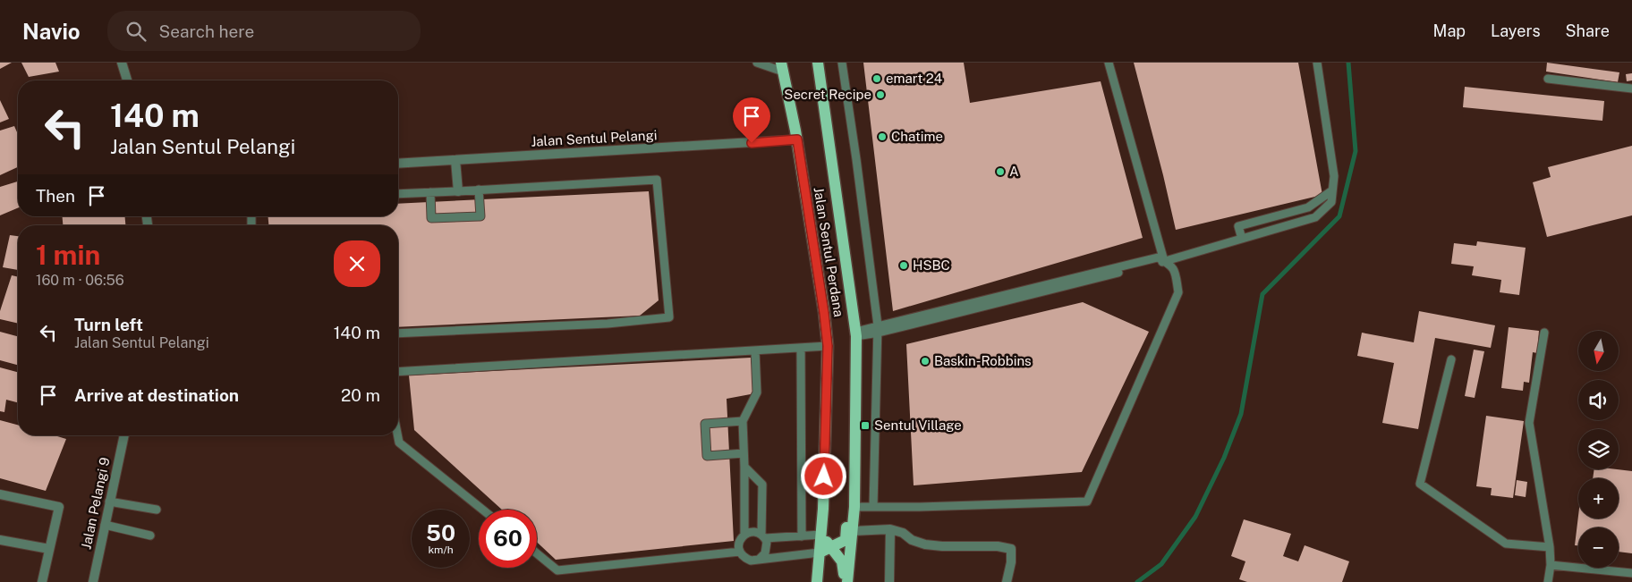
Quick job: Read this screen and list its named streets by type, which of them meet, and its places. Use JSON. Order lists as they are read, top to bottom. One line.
{"streets":{"main road":["Jalan Sentul Perdana"],"street":["Jalan Sentul Pelangi","Jalan Pelangi 9"]},"crossings":[["Jalan Sentul Pelangi","Jalan Sentul Perdana"]],"places":{"other":["emart 24","Secret Recipe","Chatime","A","HSBC","Baskin-Robbins"],"transit":["Sentul Village"]},"north":"bottom","page":{"header":"Navio","search":"Search here","nav":["Map","Layers","Share"],"turn":["140 m","Jalan Sentul Pelangi"],"then":"Then","heading":["1 min","160 m · 06:56"],"list":[{"name":"Turn left","note":"Jalan Sentul Pelangi","value":"140 m"},{"name":"Arrive at destination","value":"20 m"}],"map_buttons":["+","−"],"speed":"50 km/h","limit":"60"}}
